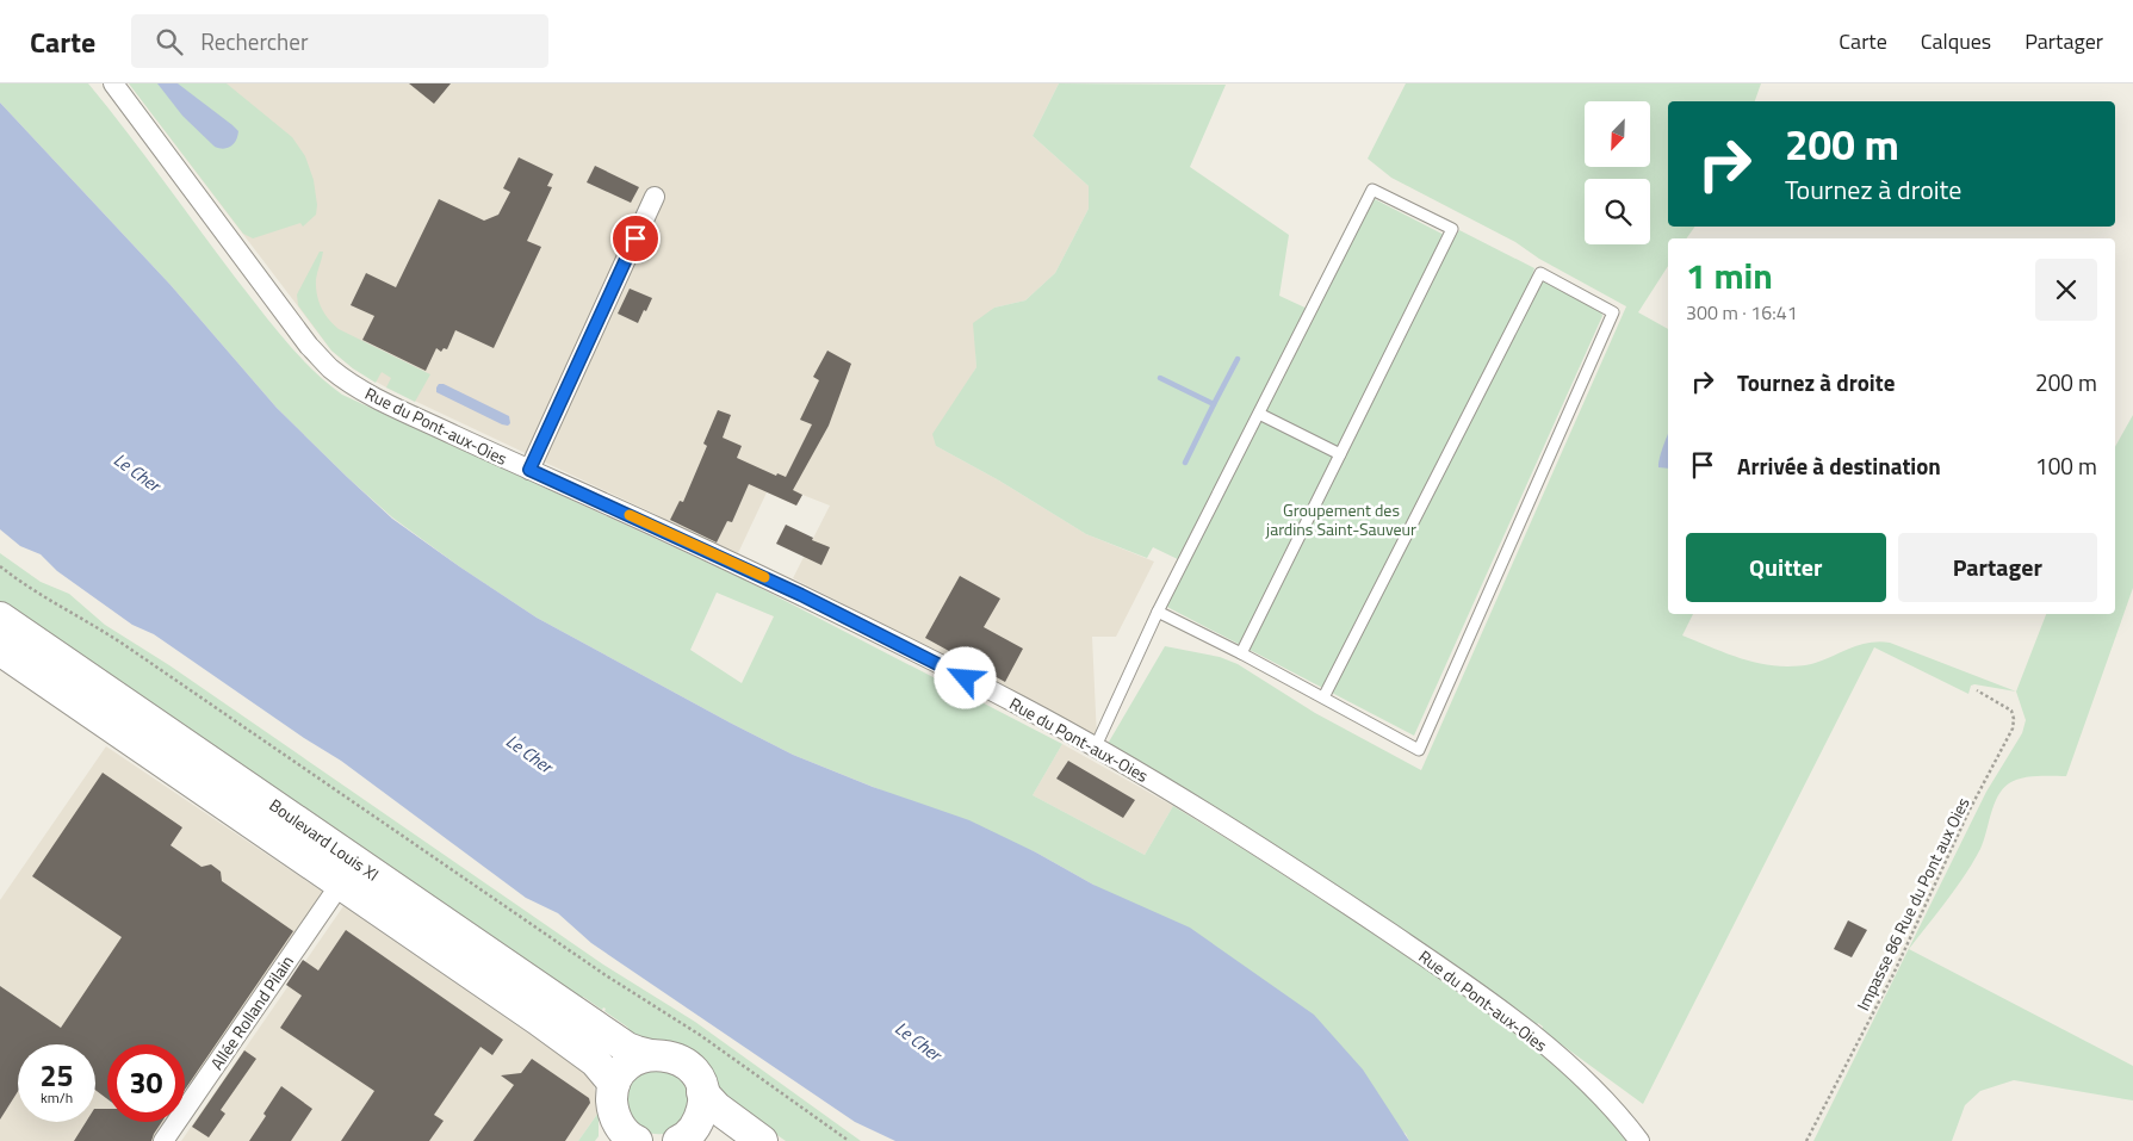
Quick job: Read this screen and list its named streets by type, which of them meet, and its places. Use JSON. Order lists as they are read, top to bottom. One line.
{"streets":{"main road":["Boulevard Louis XI"],"street":["Rue du Pont-aux-Oies","Allée Rolland Pilain"],"path":["Impasse 86 Rue du Pont aux Oies"]},"crossings":[["Boulevard Louis XI","Allée Rolland Pilain"]],"water":["Le Cher"],"parks":["Groupement des jardins Saint-Sauveur"],"north":"bottom left","page":{"header":"Carte","search":"Rechercher","nav":["Carte","Calques","Partager"],"turn":["200 m","Tournez à droite"],"heading":["1 min","300 m · 16:41"],"list":[{"name":"Tournez à droite","value":"200 m"},{"name":"Arrivée à destination","value":"100 m"}],"buttons":["Quitter","Partager"],"speed":"25 km/h","limit":"30"}}
